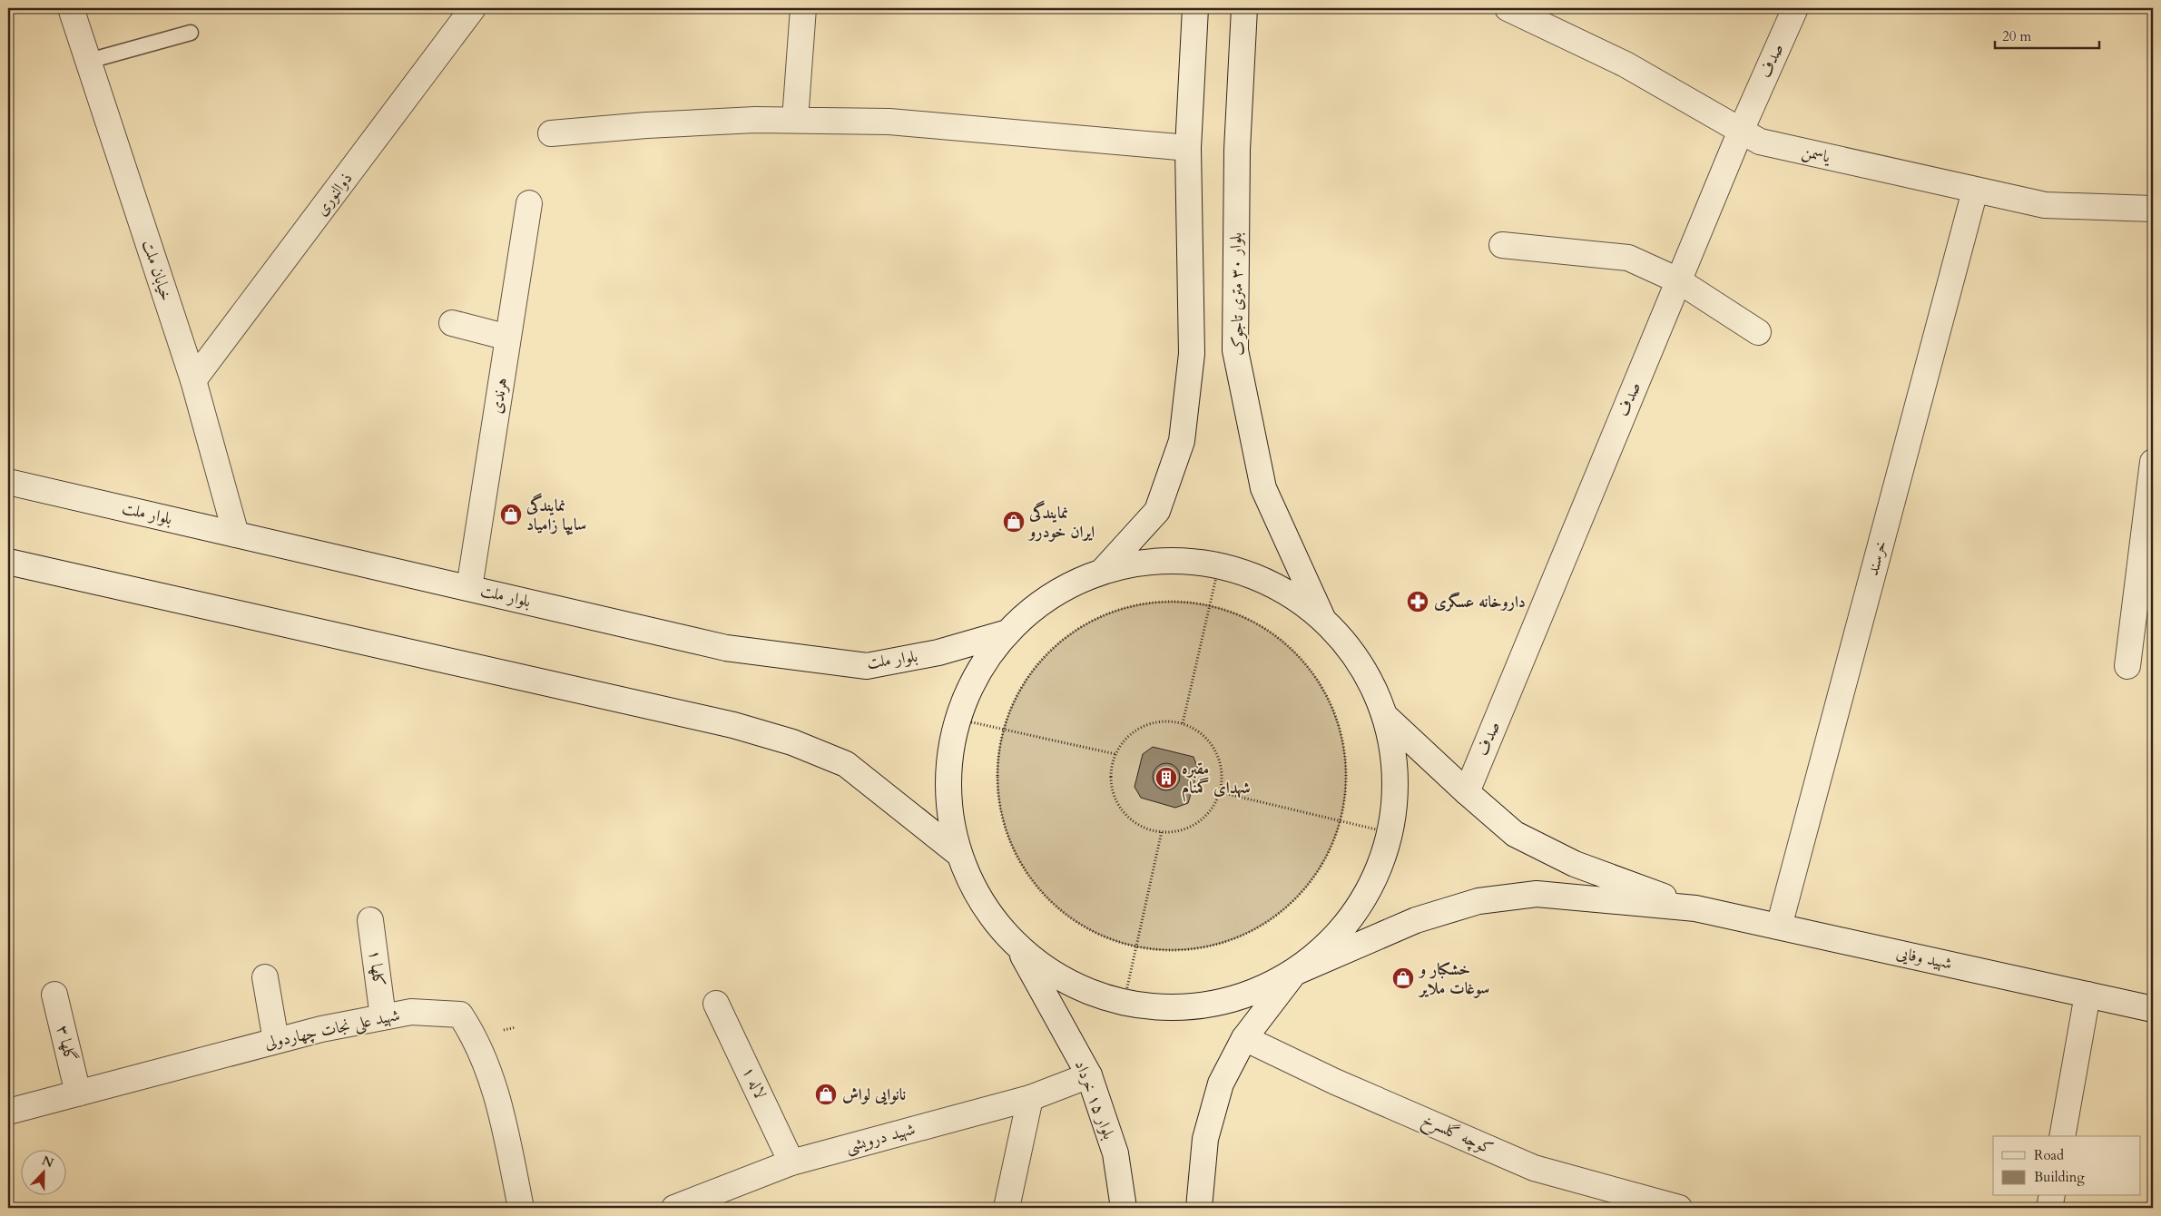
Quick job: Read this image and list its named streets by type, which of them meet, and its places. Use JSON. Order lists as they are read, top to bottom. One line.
{"streets":{"street":["صدف","یاسمن","ذوالنوری","خیابان ملت","بلوار ۳۰ متری تاجوک","هرندی","بلوار ملت","خرسند","شهید وفایی","کلها ۱","شهید علی نجات چهاردولی","گلها ۳","لاله ۱","بلوار ۱۵ خرداد","کوچه گلسرخ","شهید درویشی"]},"crossings":[["صدف","یاسمن"],["یاسمن","خرسند"],["ذوالنوری","خیابان ملت"],["خیابان ملت","بلوار ملت"],["هرندی","بلوار ملت"],["خرسند","شهید وفایی"],["کلها ۱","شهید علی نجات چهاردولی"],["شهید علی نجات چهاردولی","گلها ۳"],["لاله ۱","شهید درویشی"],["بلوار ۱۵ خرداد","شهید درویشی"]],"places":{"shop":["نمایندگی سایپا زامیاد","نمایندگی ایران خودرو","خشکبار و سوغات ملایر","نانوایی لواش"],"pharmacy":["داروخانه عسگری"],"building":["مقبره شهدای گمنام"]},"legend":["Road","Building"],"scale_bar":"20 m","north":"top"}
